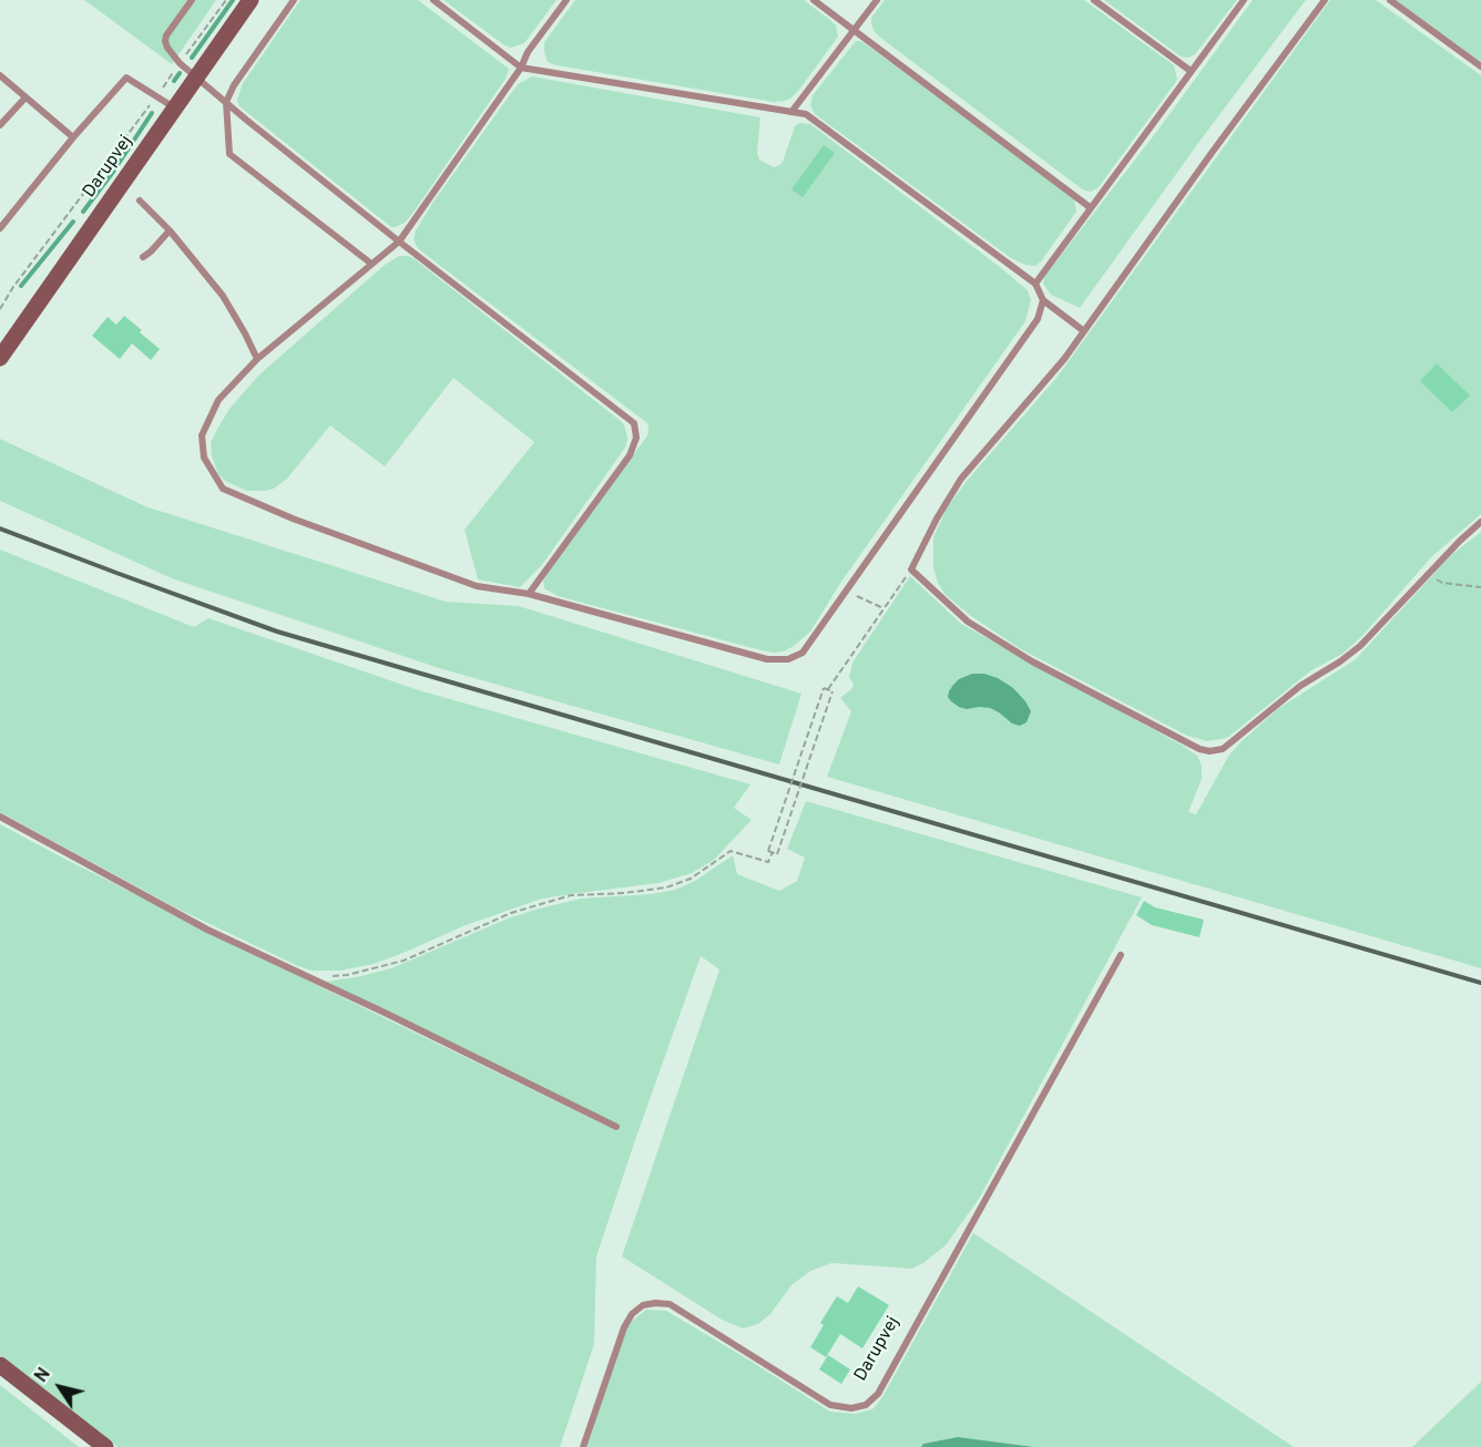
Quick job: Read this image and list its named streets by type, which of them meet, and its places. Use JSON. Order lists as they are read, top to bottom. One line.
{"streets":{"street":["Darupvej"]},"north":"top left"}
